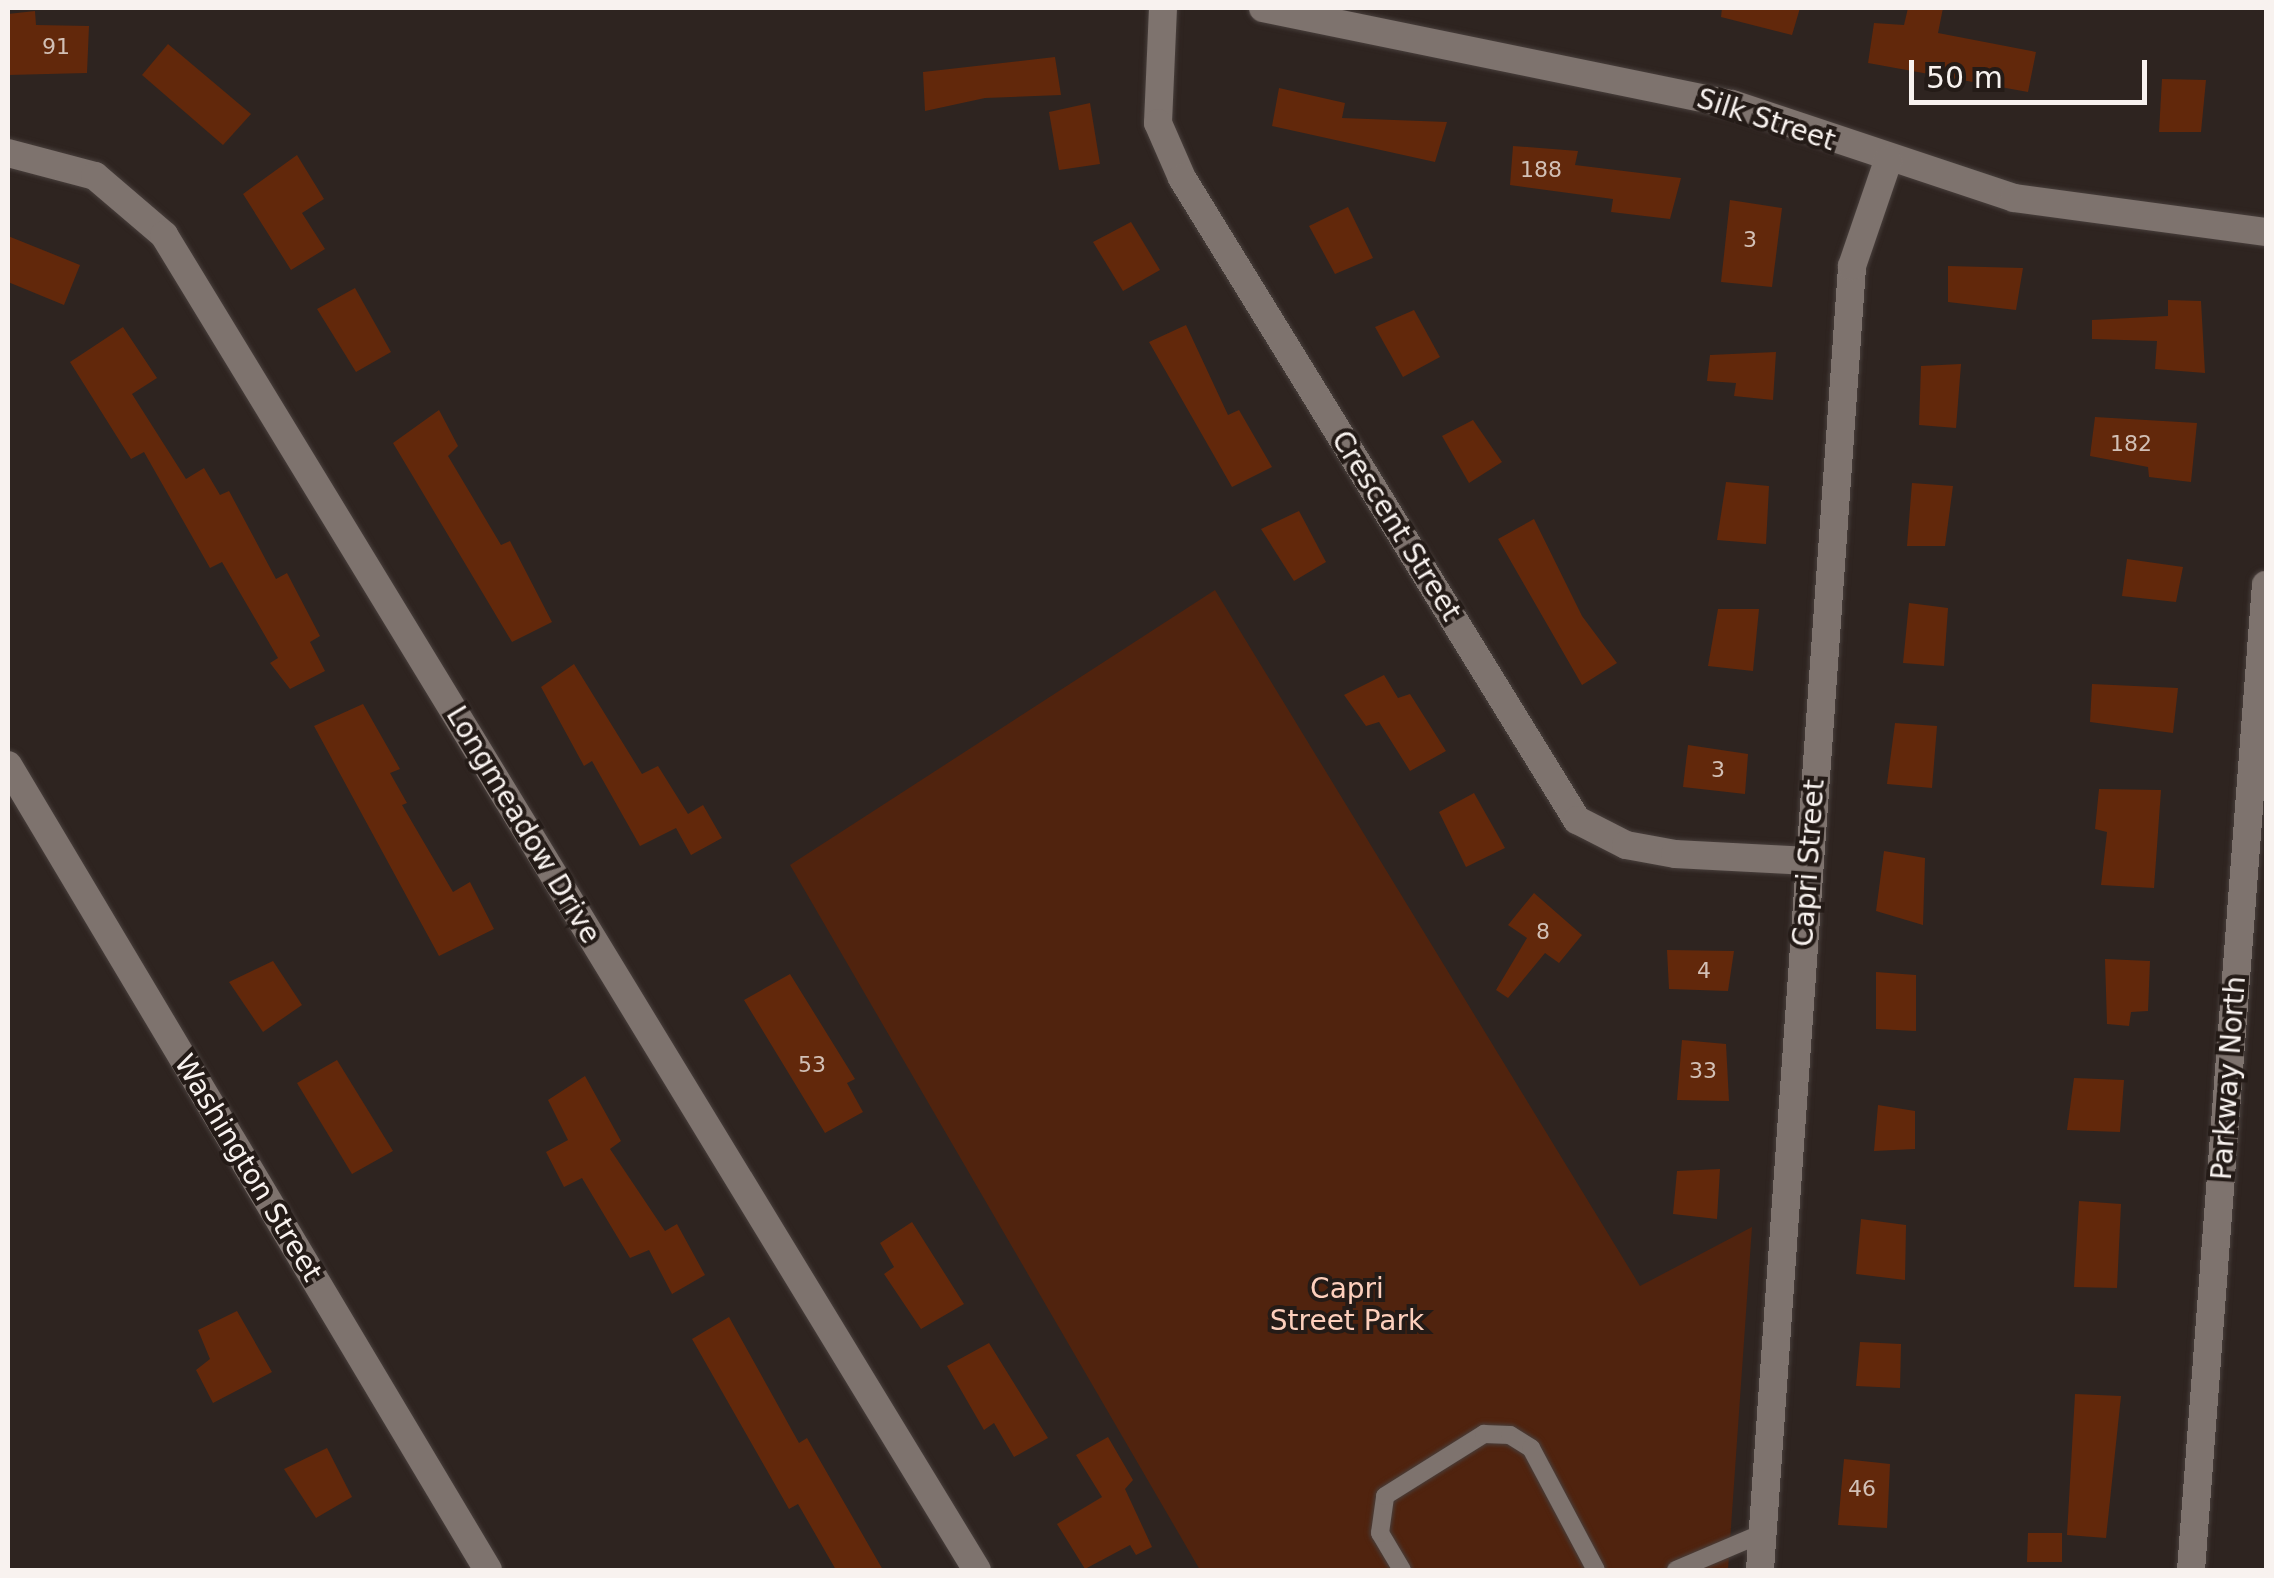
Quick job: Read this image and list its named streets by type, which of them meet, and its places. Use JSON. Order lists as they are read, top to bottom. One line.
{"streets":{"street":["Silk Street","Crescent Street","Longmeadow Drive","Capri Street","Parkway North","Washington Street"]},"crossings":[["Silk Street","Capri Street"],["Crescent Street","Capri Street"]],"parks":["Capri Street Park"],"house_numbers":["91","188","3","182","3","8","4","53","33","46"],"scale_bar":"50 m"}
